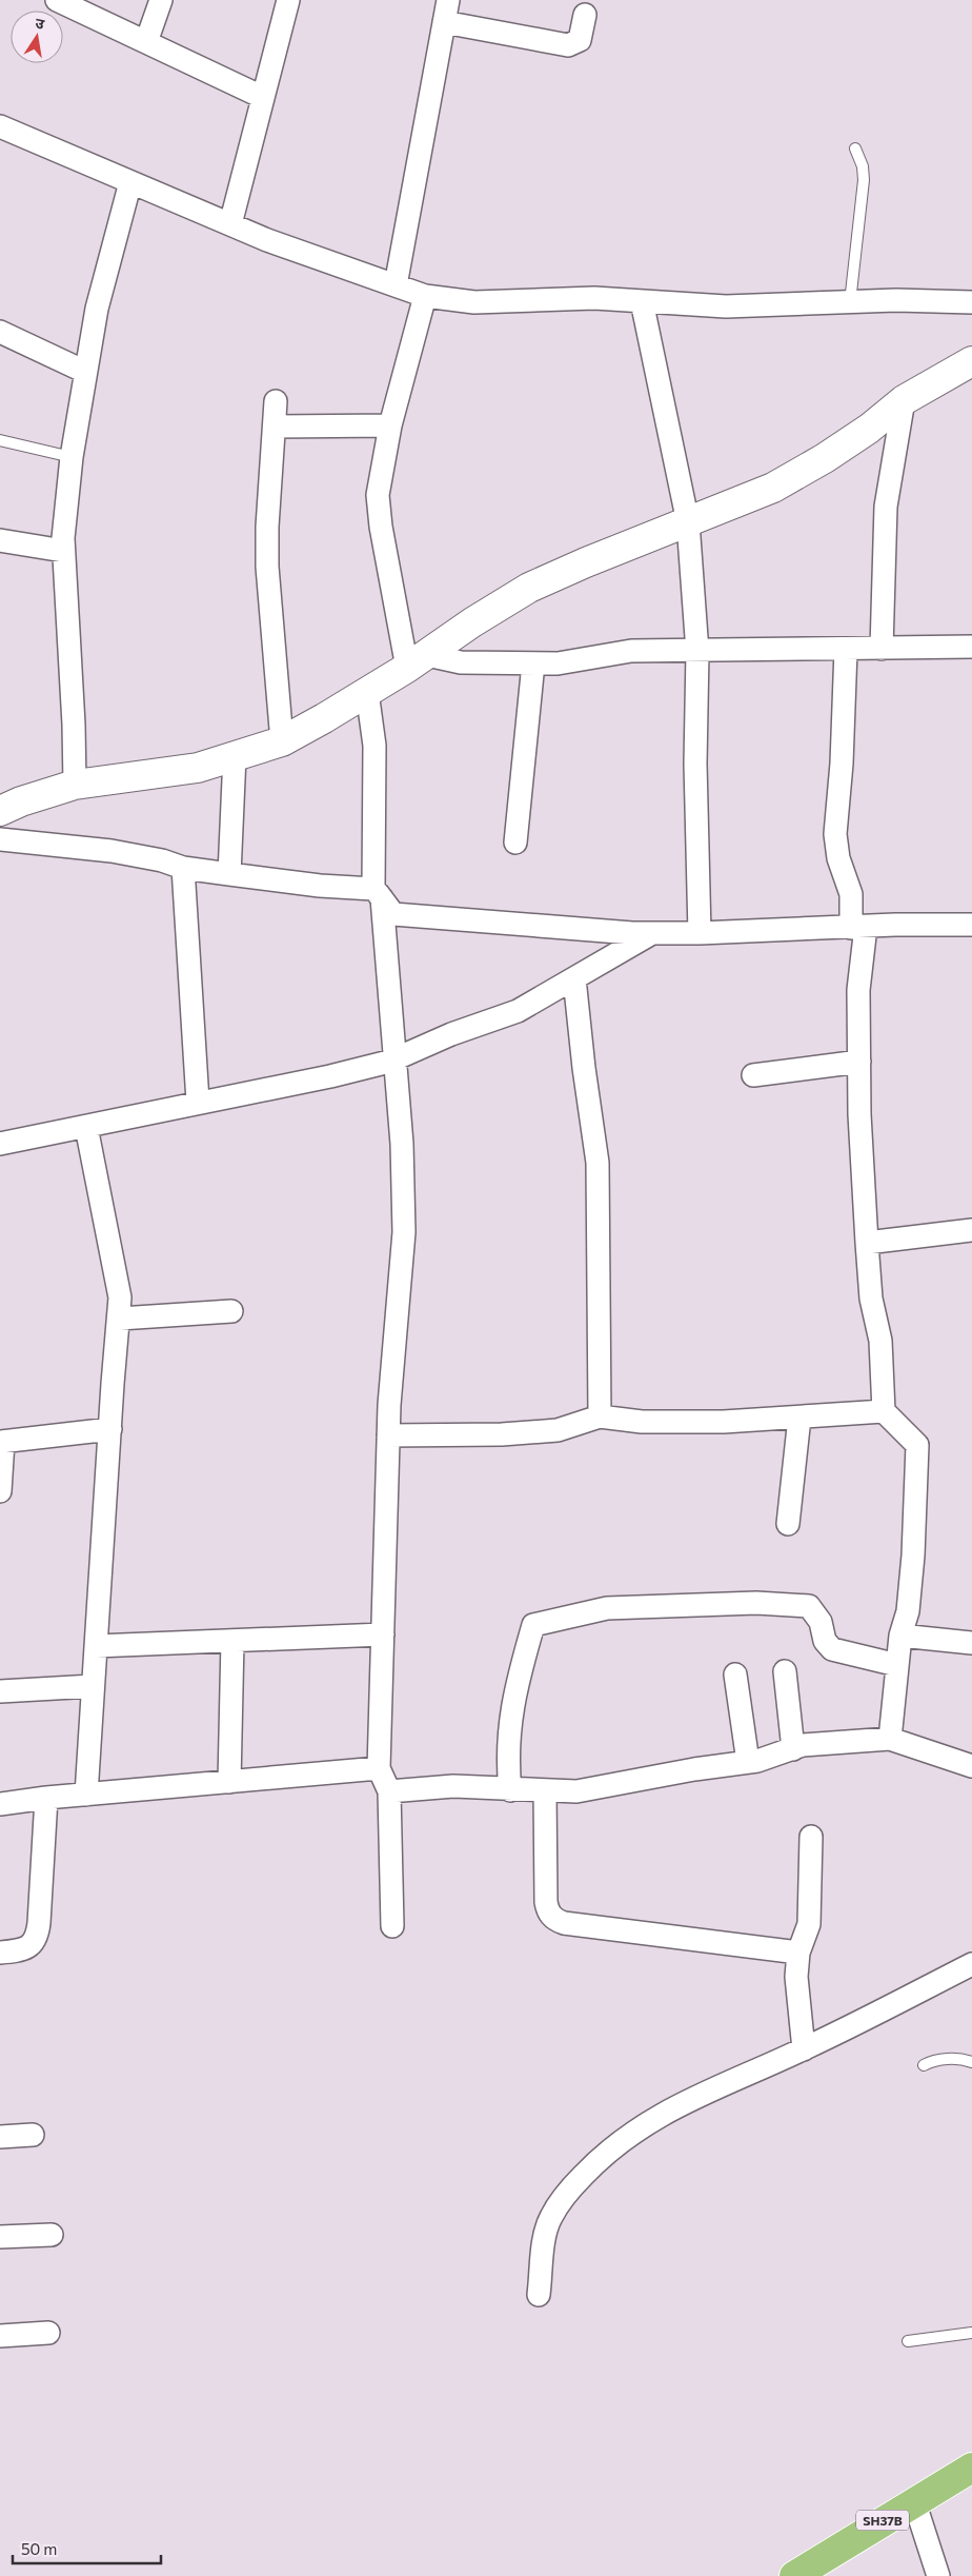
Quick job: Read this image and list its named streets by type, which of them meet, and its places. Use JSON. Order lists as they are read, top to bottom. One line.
{"streets":{"main road":["SH37B"]},"scale_bar":"50 m","north":"top"}
